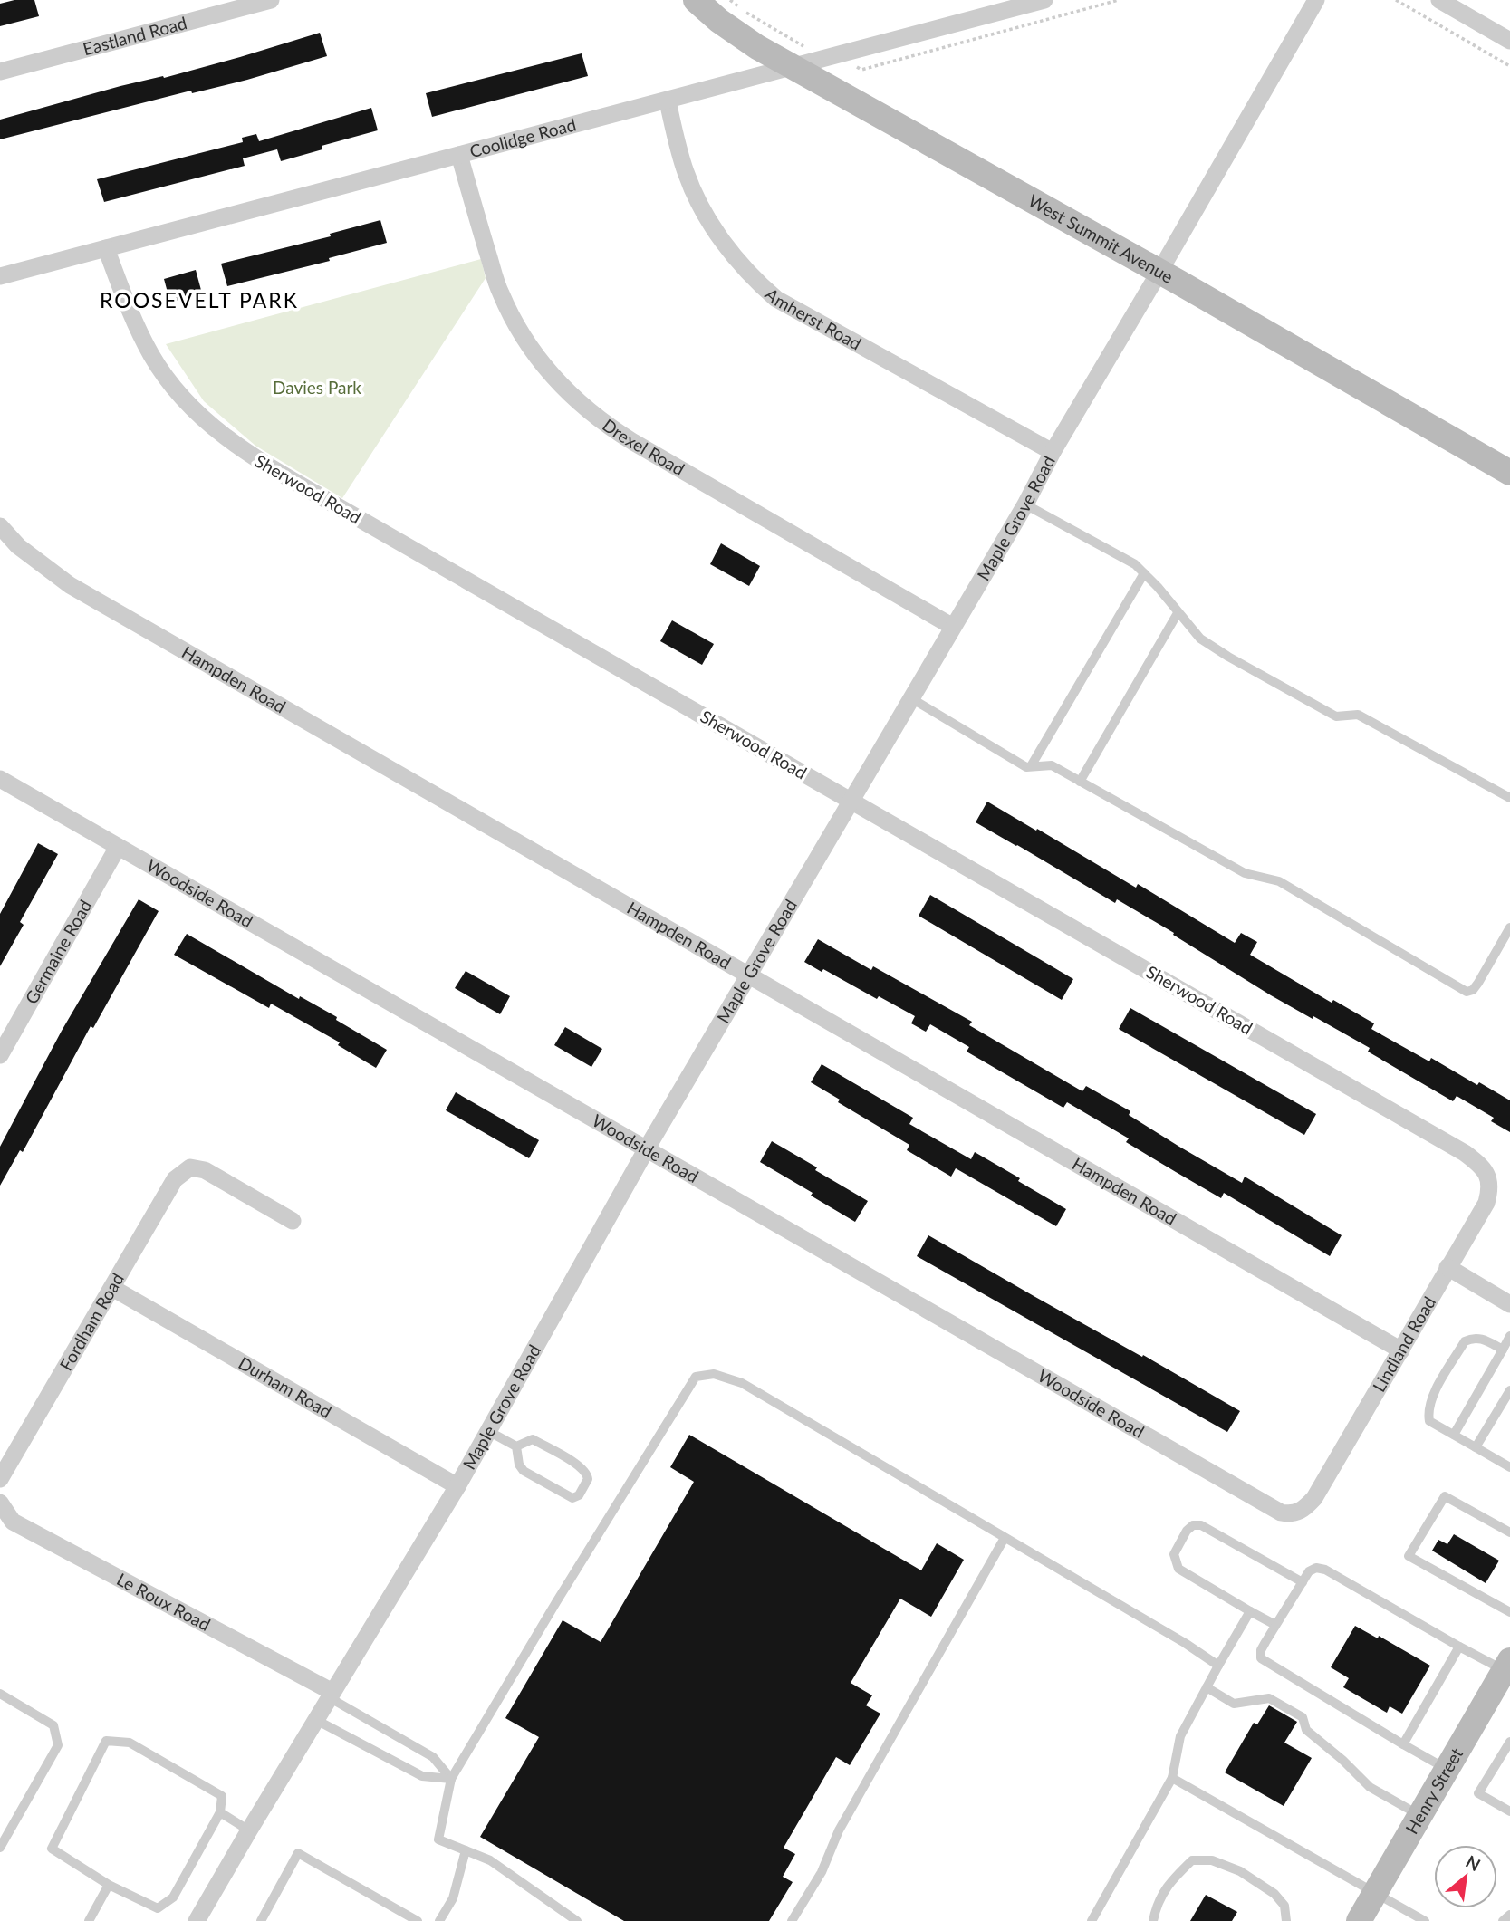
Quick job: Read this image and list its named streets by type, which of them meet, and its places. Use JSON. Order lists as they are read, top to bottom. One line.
{"streets":{"street":["Eastland Road","Coolidge Road","West Summit Avenue","Amherst Road","Drexel Road","Sherwood Road","Maple Grove Road","Hampden Road","Woodside Road","Germaine Road","Fordham Road","Lindland Road","Durham Road","Le Roux Road","Henry Street"]},"crossings":[["Coolidge Road","West Summit Avenue"],["Coolidge Road","Amherst Road"],["Coolidge Road","Drexel Road"],["Coolidge Road","Sherwood Road"],["West Summit Avenue","Maple Grove Road"],["Amherst Road","Maple Grove Road"],["Drexel Road","Maple Grove Road"],["Sherwood Road","Maple Grove Road"],["Sherwood Road","Lindland Road"],["Maple Grove Road","Hampden Road"],["Maple Grove Road","Woodside Road"],["Maple Grove Road","Durham Road"],["Maple Grove Road","Le Roux Road"],["Hampden Road","Lindland Road"],["Woodside Road","Germaine Road"],["Woodside Road","Lindland Road"],["Fordham Road","Durham Road"]],"districts":["ROOSEVELT PARK"],"parks":["Davies Park"],"north":"top right"}
